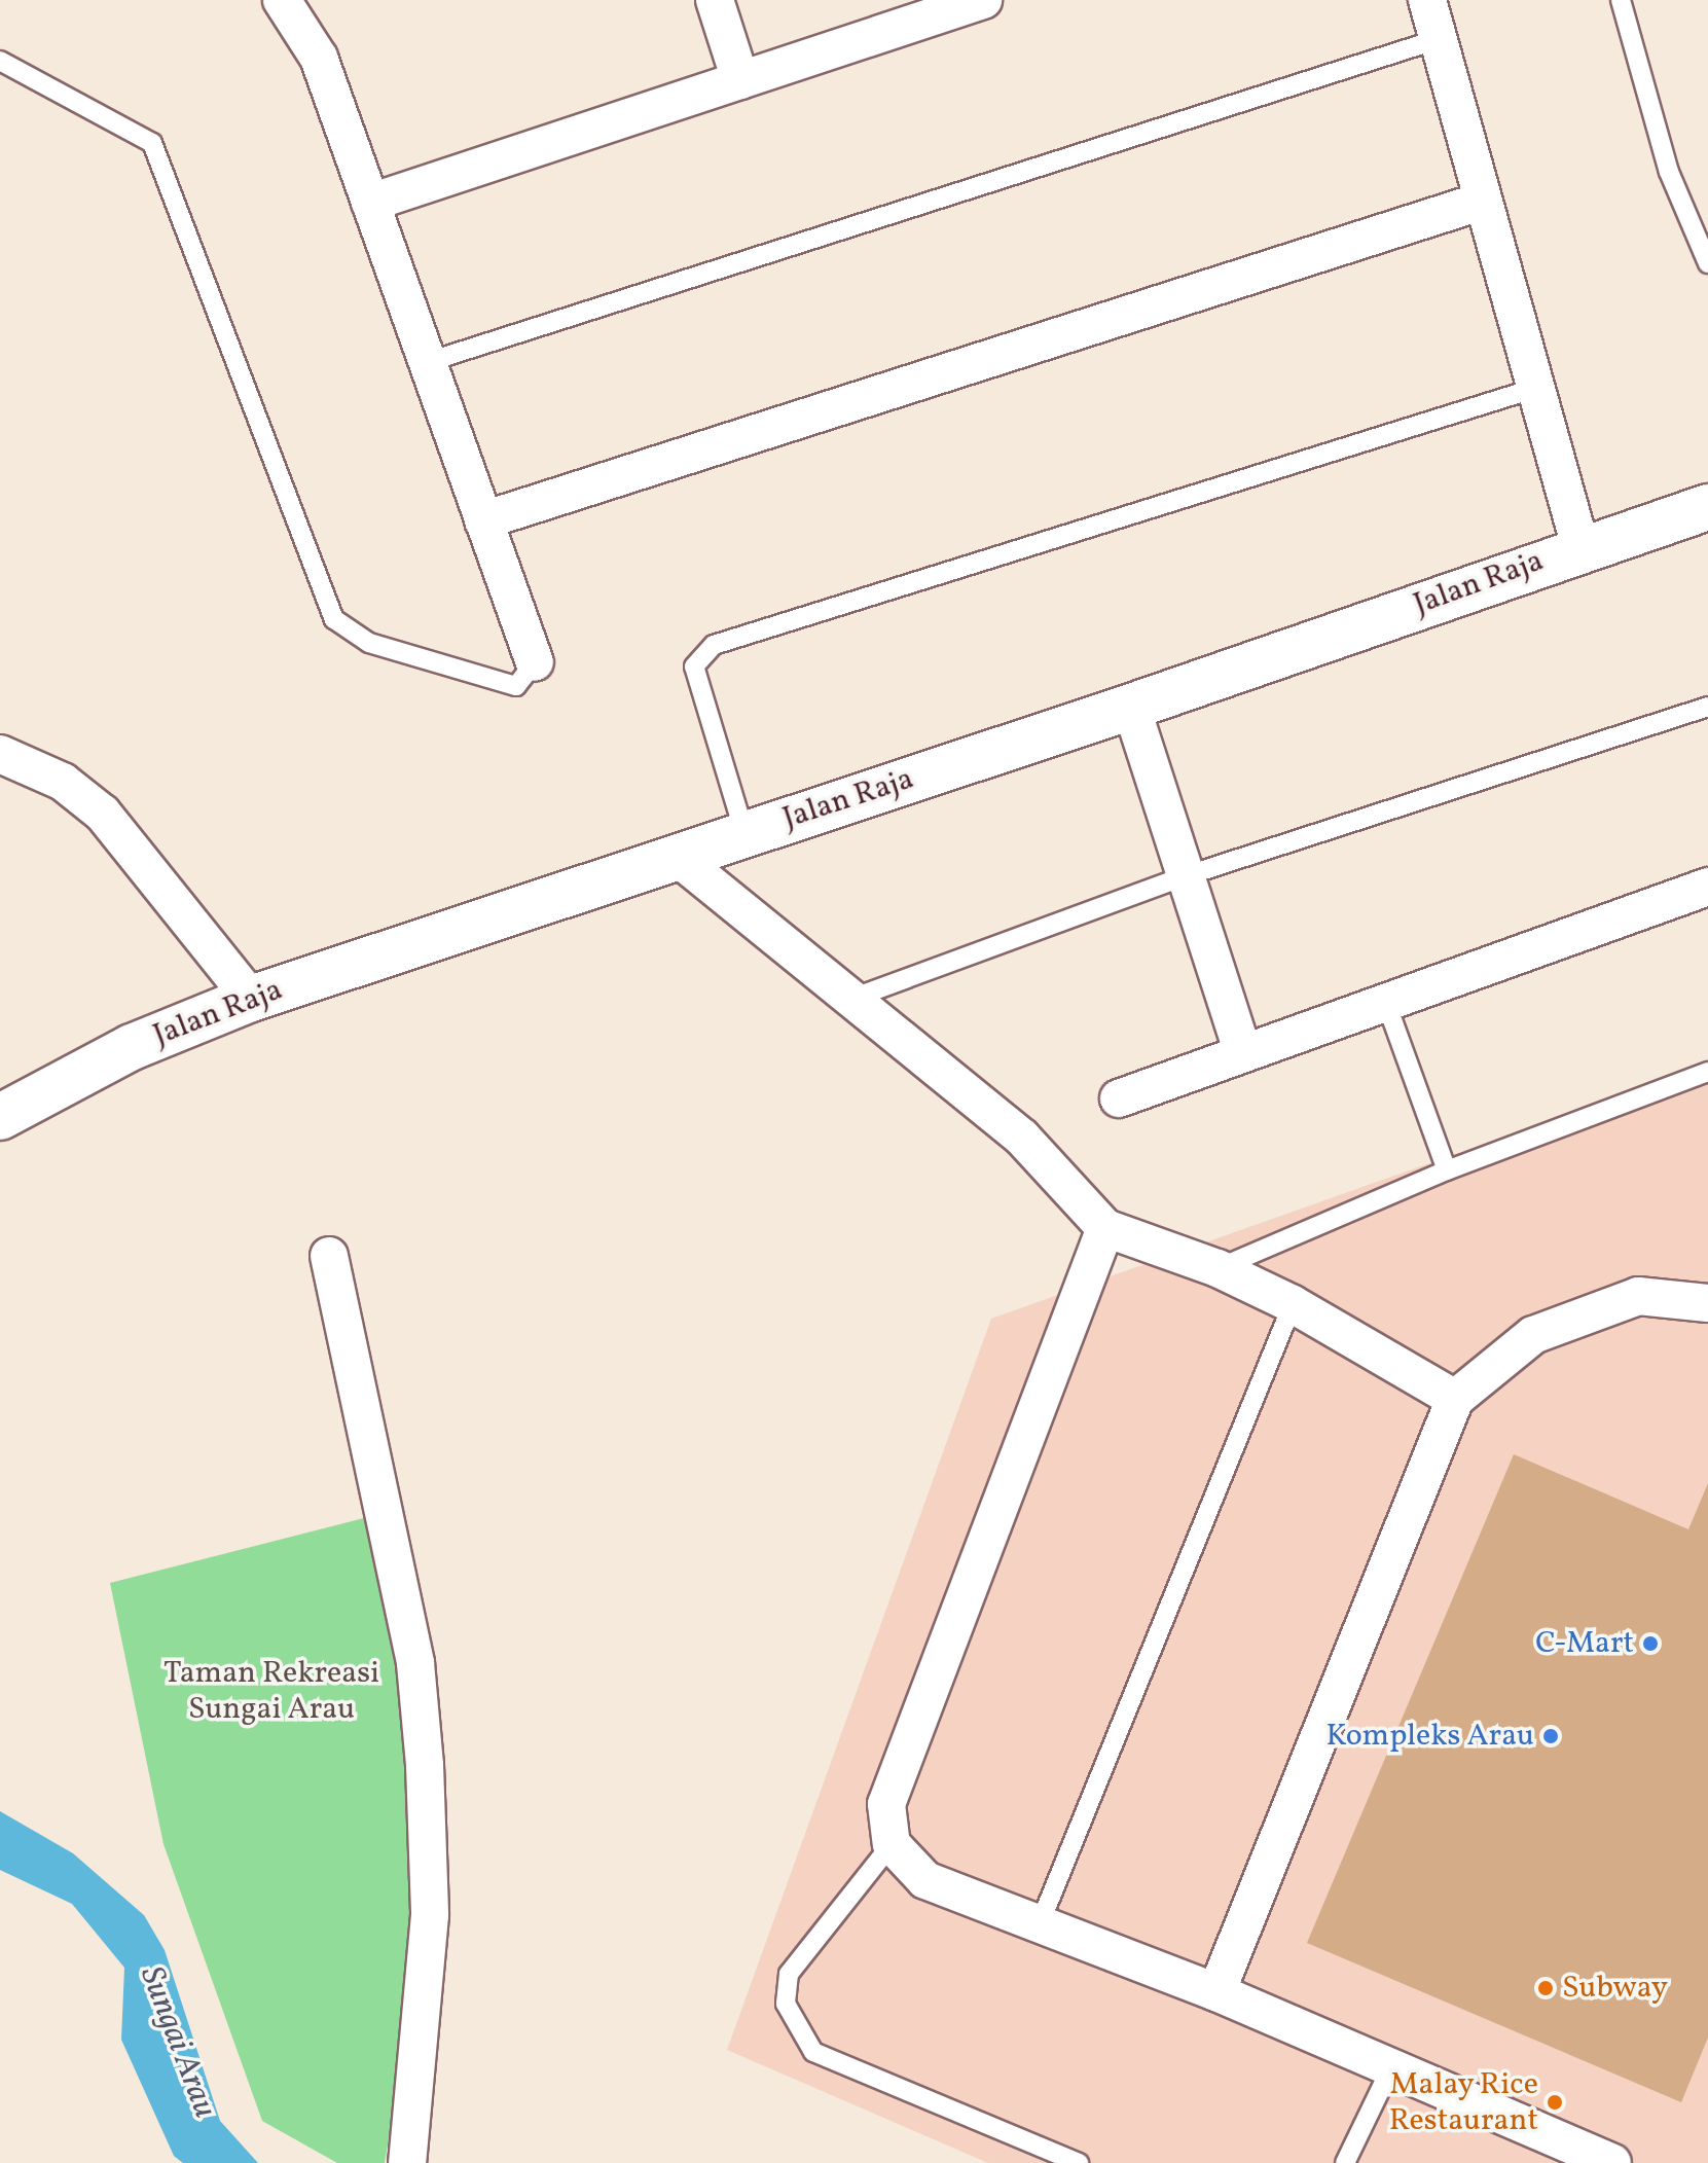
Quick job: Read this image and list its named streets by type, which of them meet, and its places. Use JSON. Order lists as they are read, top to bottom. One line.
{"streets":{"street":["Jalan Raja"]},"water":["Sungai Arau"],"parks":["Taman Rekreasi Sungai Arau"],"places":["C-Mart","Kompleks Arau","Subway","Malay Rice Restaurant"]}
